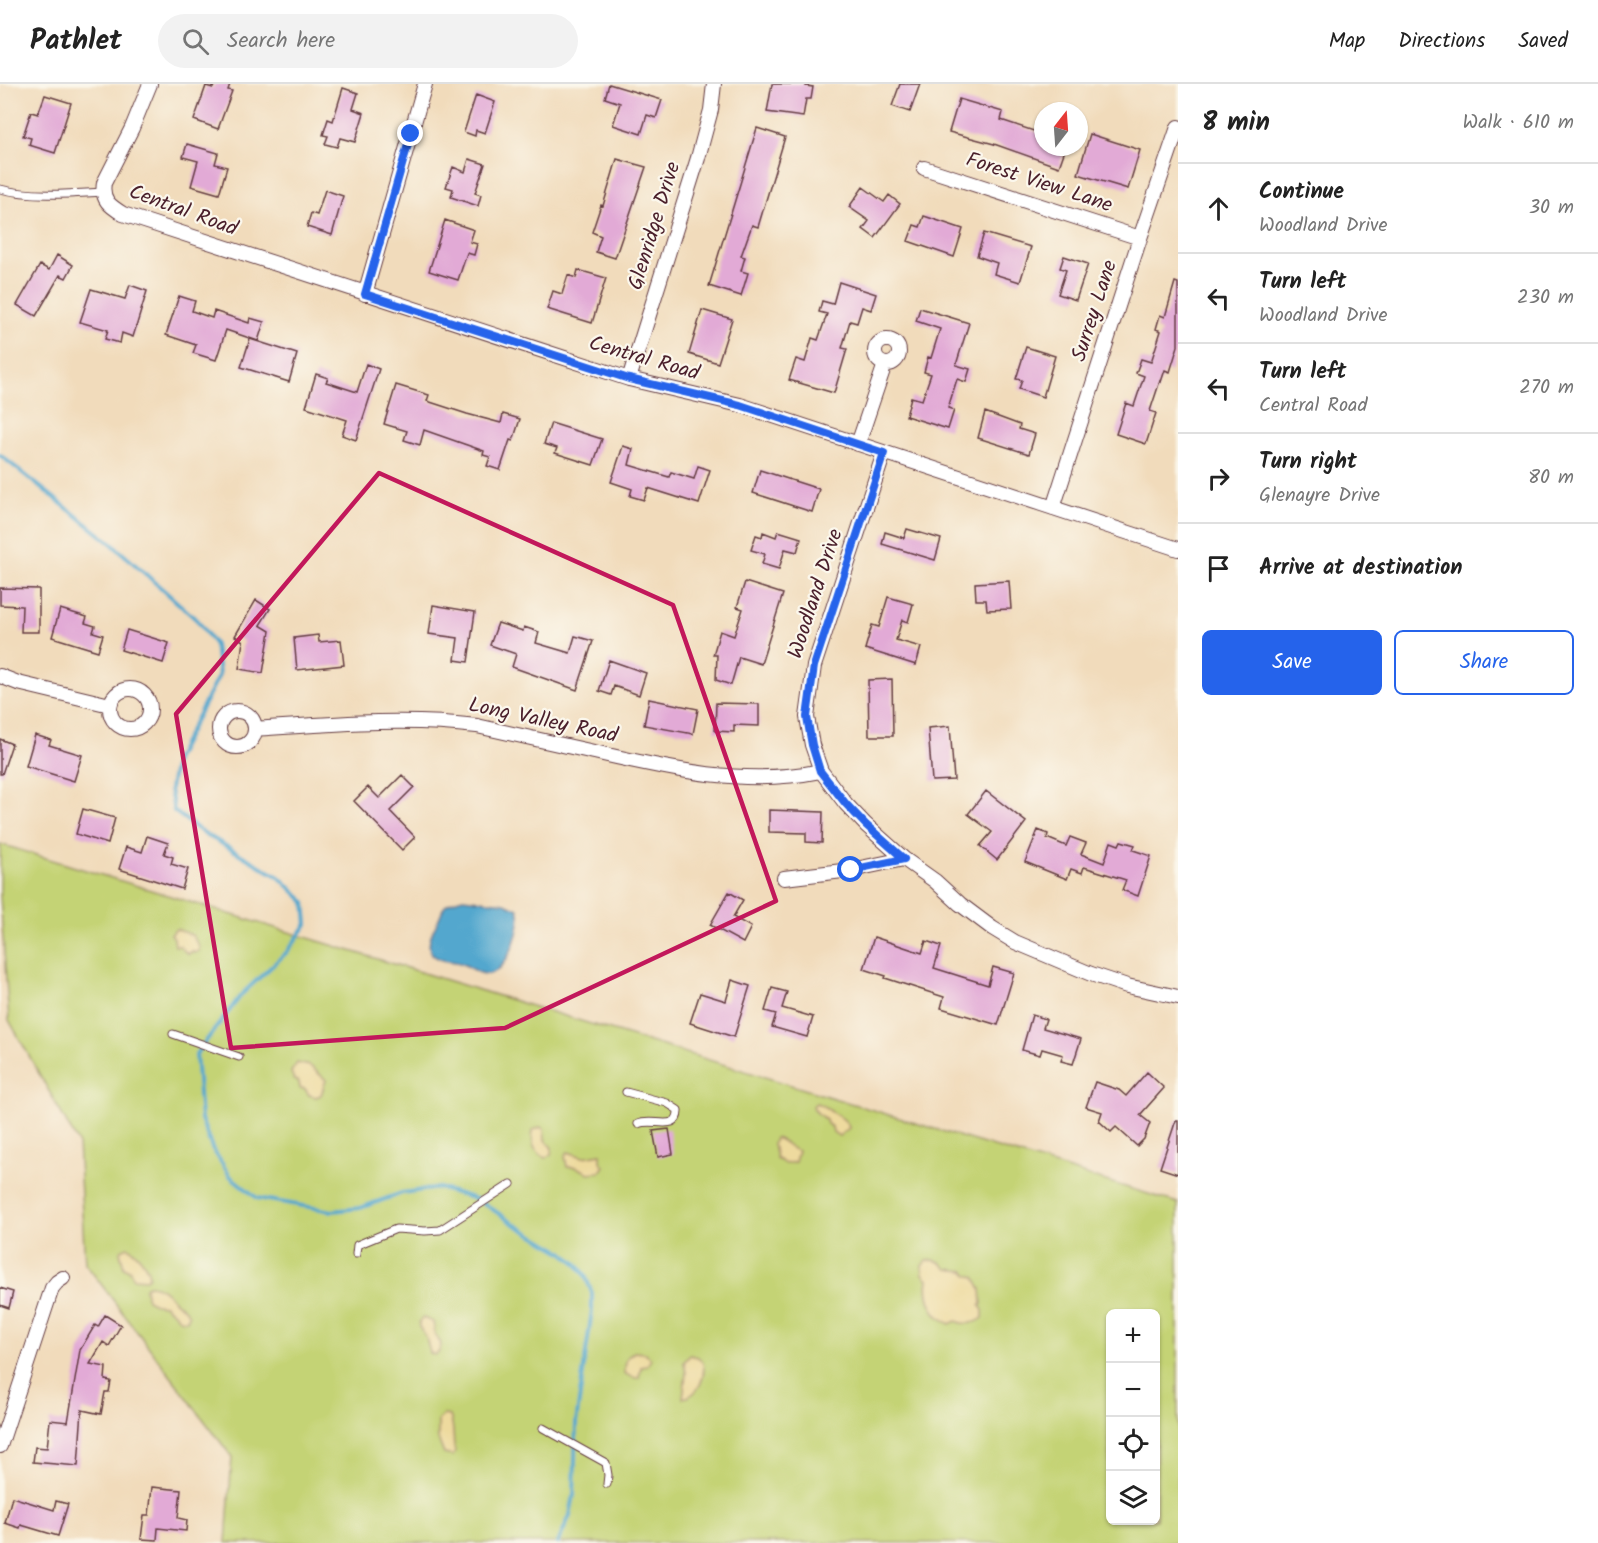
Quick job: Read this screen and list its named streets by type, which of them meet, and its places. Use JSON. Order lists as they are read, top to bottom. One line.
{"streets":{"street":["Forest View Lane","Central Road","Glenridge Drive","Surrey Lane","Woodland Drive","Long Valley Road"]},"crossings":[["Forest View Lane","Surrey Lane"],["Central Road","Glenridge Drive"],["Central Road","Surrey Lane"],["Central Road","Woodland Drive"],["Woodland Drive","Long Valley Road"]],"north":"top","page":{"header":"Pathlet","search":"Search here","nav":["Map","Directions","Saved"],"heading":["8 min","Walk · 610 m"],"list":[["Continue","Woodland Drive","30 m"],["Turn left","Woodland Drive","230 m"],["Turn left","Central Road","270 m"],["Turn right","Glenayre Drive","80 m"],"Arrive at destination"],"buttons":["Save","Share"],"map_buttons":["+","−"]}}
